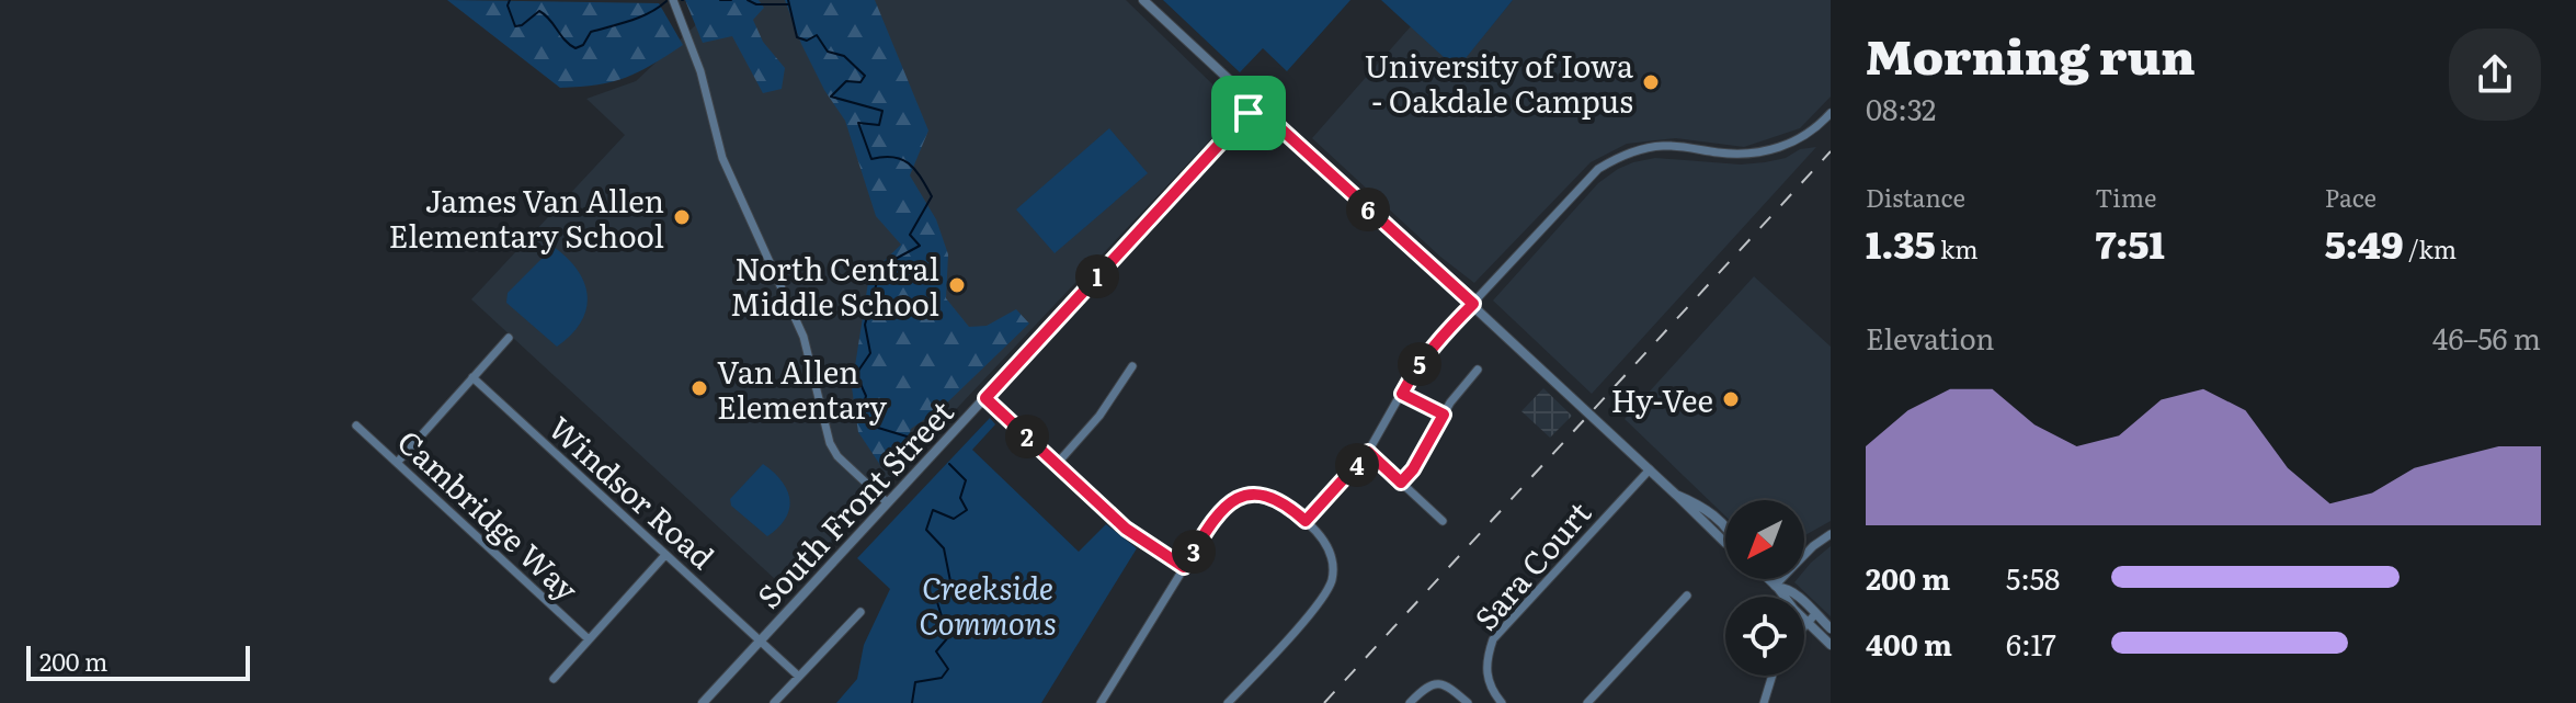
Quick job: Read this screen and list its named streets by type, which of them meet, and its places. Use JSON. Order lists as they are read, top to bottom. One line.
{"streets":{"street":["Windsor Road","South Front Street","Cambridge Way","Sara Court"]},"crossings":[["Windsor Road","South Front Street"]],"parks":["Creekside Commons"],"places":["University of Iowa - Oakdale Campus","James Van Allen Elementary School","North Central Middle School","Van Allen Elementary","Hy-Vee"],"scale_bar":"200 m","north":"bottom left","page":{"heading":["Morning run","08:32"],"stats":[["Distance","1.35 km"],["Time","7:51"],["Pace","5:49 /km"]],"pins":["6","1","5","2","4","3"],"chart":["Elevation","46–56 m"],"list":[{"name":"200 m","note":"5:58"},{"name":"400 m","note":"6:17"}],"scale":"200 m"}}
